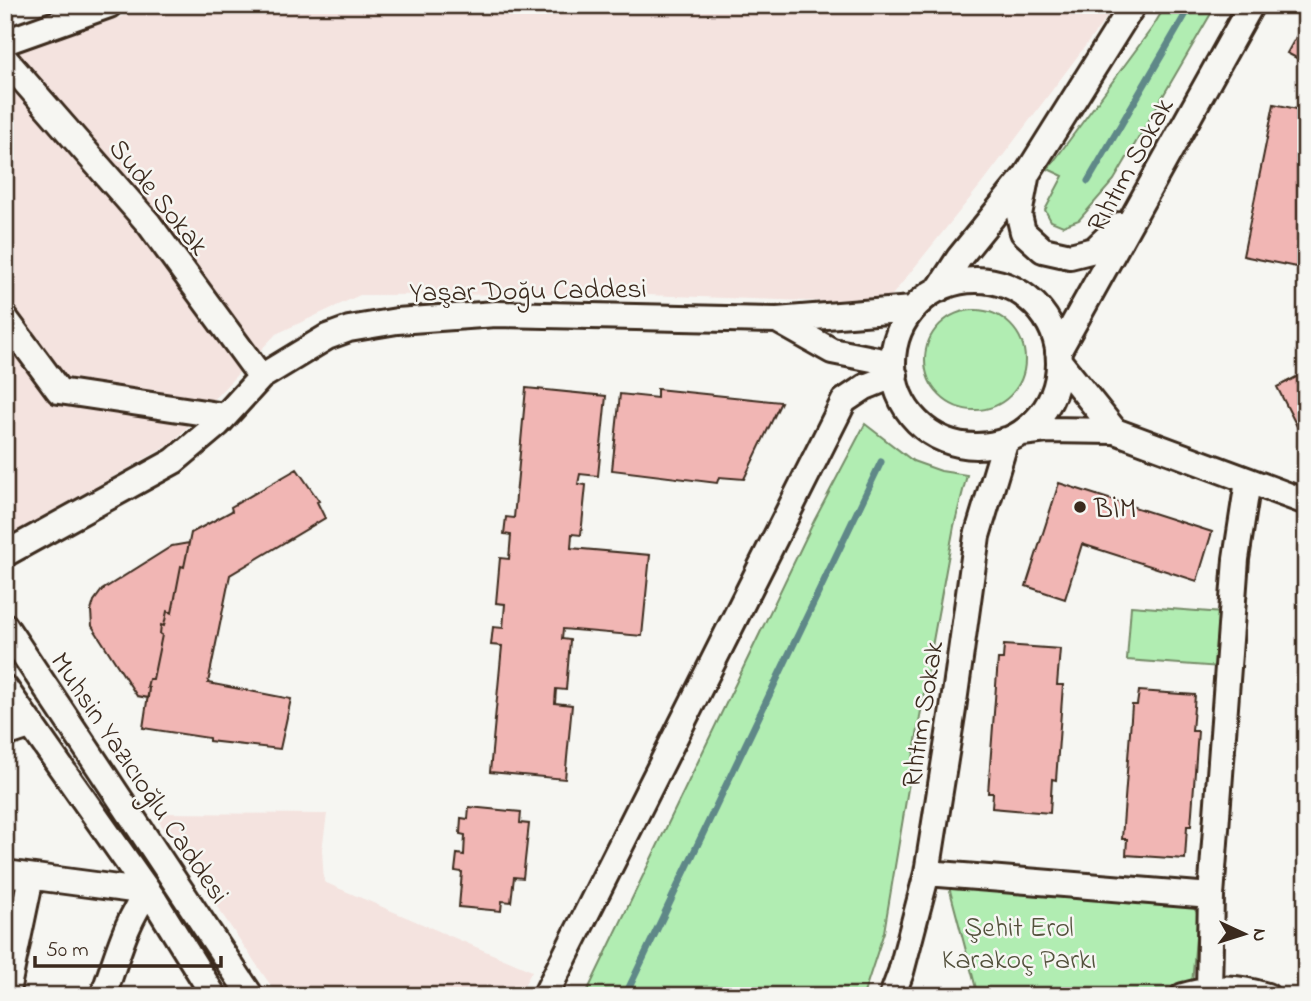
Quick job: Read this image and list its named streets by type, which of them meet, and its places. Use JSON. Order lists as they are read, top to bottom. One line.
{"streets":{"street":["Rıhtım Sokak","Sude Sokak","Yaşar Doğu Caddesi","Muhsin Yazıcıoğlu Caddesi"]},"crossings":[["Rıhtım Sokak","Yaşar Doğu Caddesi"],["Sude Sokak","Yaşar Doğu Caddesi"]],"parks":["Şehit Erol Karakoç Parkı"],"places":["BİM"],"scale_bar":"50 m","north":"right"}
